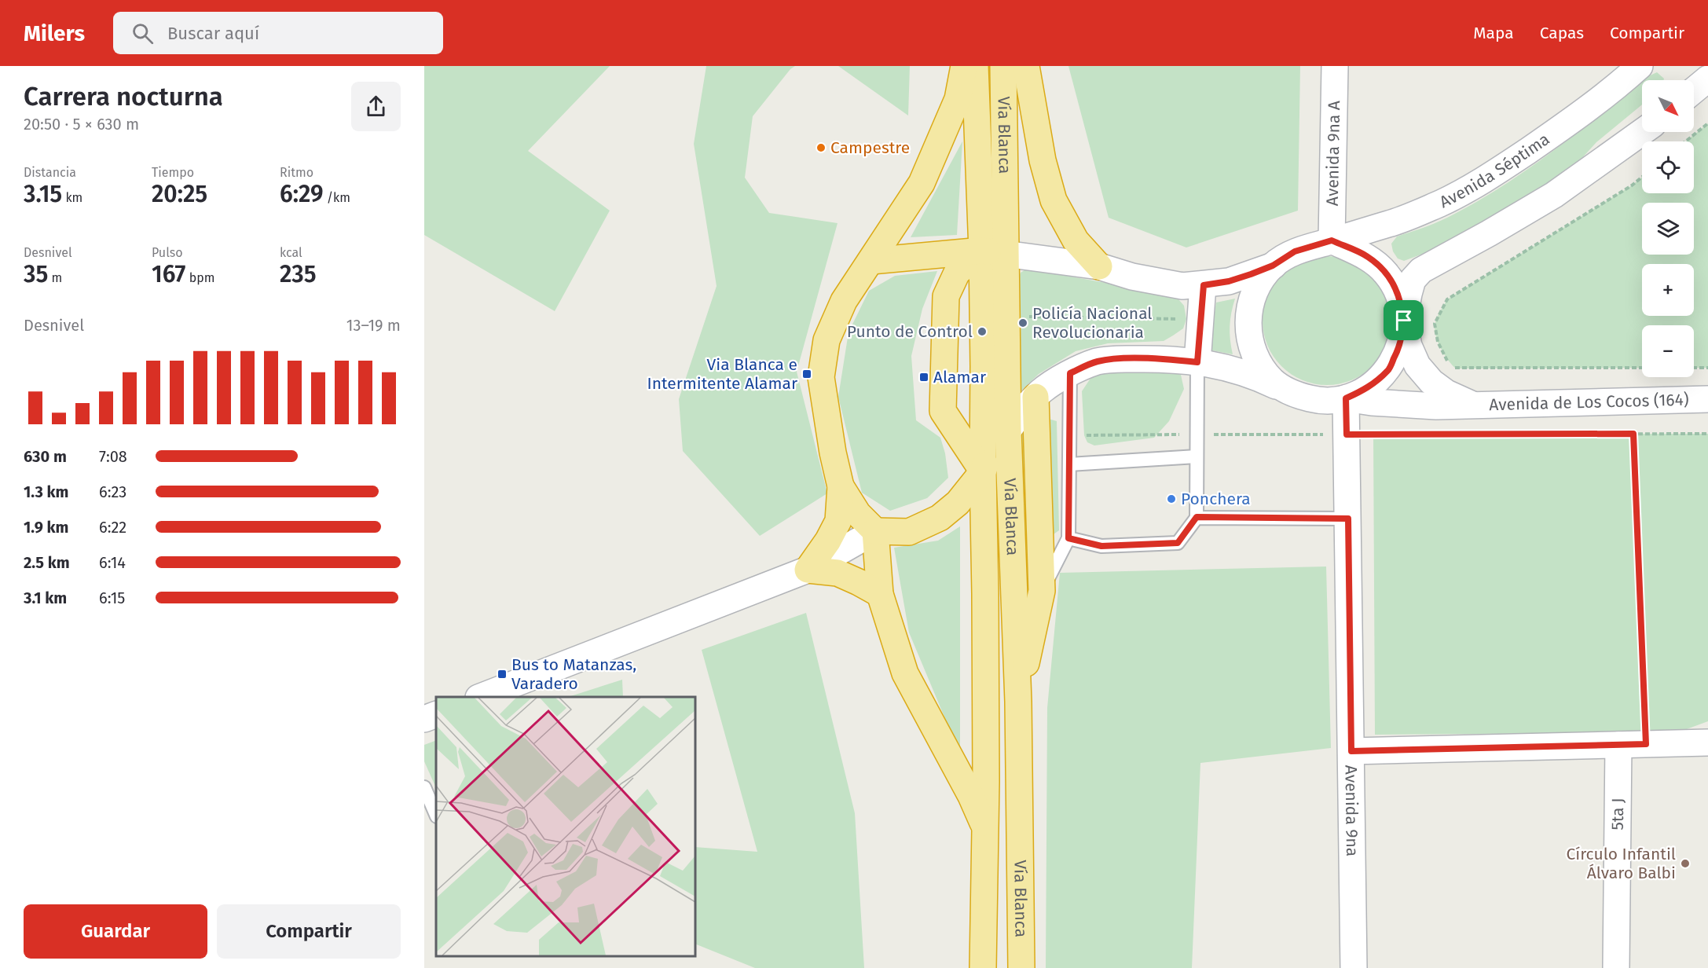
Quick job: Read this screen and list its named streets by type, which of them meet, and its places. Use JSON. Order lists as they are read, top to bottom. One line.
{"streets":{"highway":["Vía Blanca"],"main road":["Avenida 9na A","Avenida Séptima","Avenida de Los Cocos (164)","Avenida 9na","5ta J"]},"crossings":[["Avenida 9na A","Avenida Séptima"],["Avenida 9na A","Avenida de Los Cocos (164)"],["Avenida 9na A","Avenida 9na"],["Avenida Séptima","Avenida de Los Cocos (164)"],["Avenida Séptima","Avenida 9na"],["Avenida de Los Cocos (164)","Avenida 9na"]],"places":{"other":["Campestre","Policía Nacional Revolucionaria","Punto de Control","Ponchera","Círculo Infantil Álvaro Balbi"],"transit":["Via Blanca e Intermitente Alamar","Alamar","Bus to Matanzas, Varadero"]},"north":"bottom right","page":{"header":"Milers","search":"Buscar aquí","nav":["Mapa","Capas","Compartir"],"heading":["Carrera nocturna","20:50 · 5 × 630 m"],"map_buttons":["+","−"],"stats":[["Distancia","3.15 km"],["Tiempo","20:25"],["Ritmo","6:29 /km"],["Desnivel","35 m"],["Pulso","167 bpm"],["kcal","235"]],"chart":["Desnivel","13–19 m"],"list":[{"name":"630 m","note":"7:08"},{"name":"1.3 km","note":"6:23"},{"name":"1.9 km","note":"6:22"},{"name":"2.5 km","note":"6:14"},{"name":"3.1 km","note":"6:15"}],"buttons":["Guardar","Compartir"]}}
